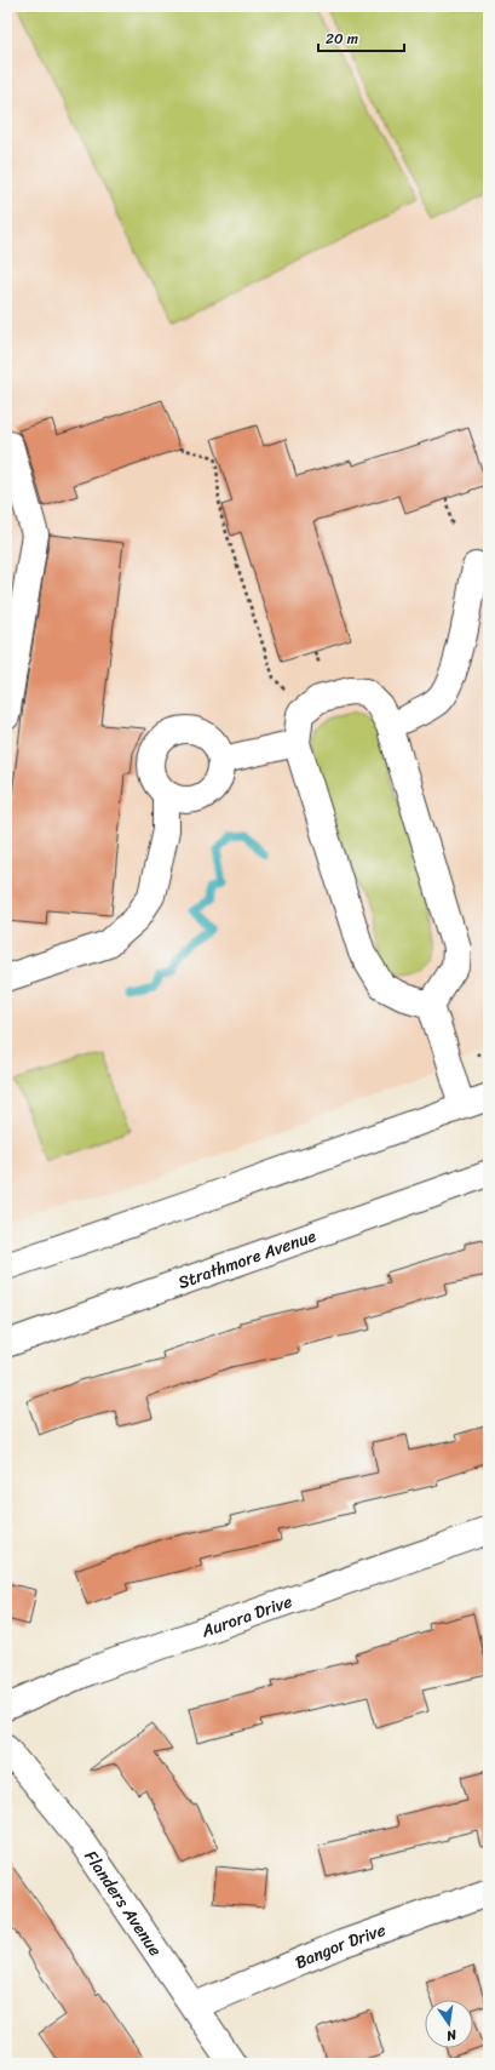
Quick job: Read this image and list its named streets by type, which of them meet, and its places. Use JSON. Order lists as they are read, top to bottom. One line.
{"streets":{"street":["Strathmore Avenue","Aurora Drive","Flanders Avenue","Bangor Drive"]},"crossings":[["Flanders Avenue","Bangor Drive"]],"scale_bar":"20 m","north":"bottom"}
